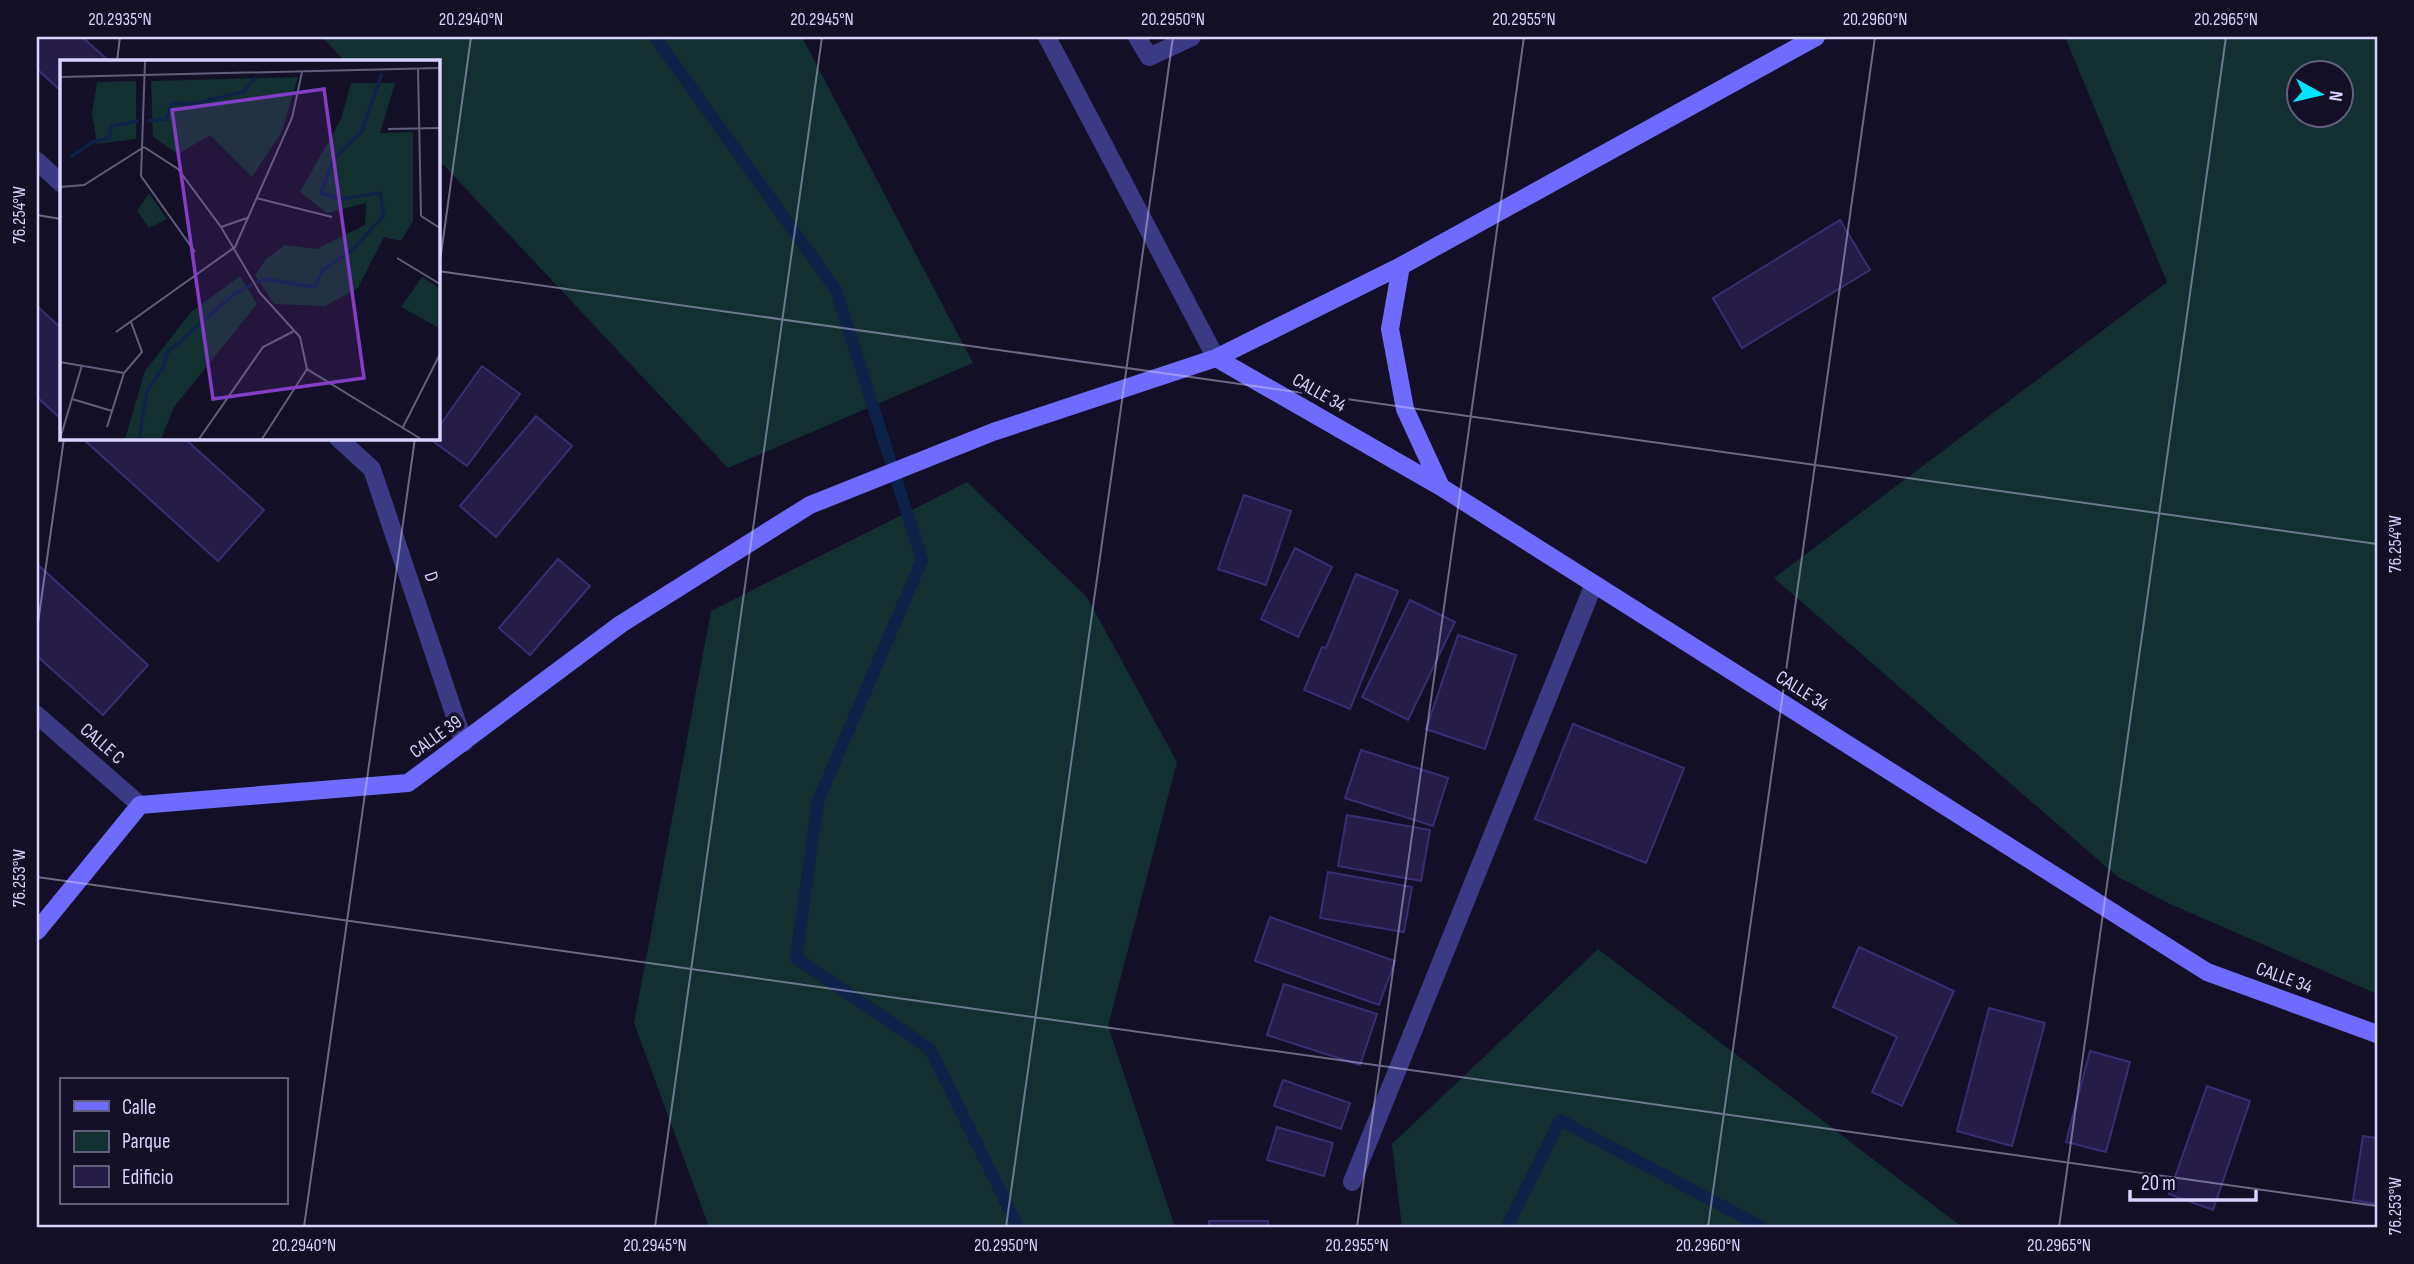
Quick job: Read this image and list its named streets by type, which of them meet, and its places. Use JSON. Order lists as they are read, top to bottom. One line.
{"streets":{"street":["CALLE 34","D","CALLE 39","CALLE C"]},"crossings":[["CALLE 34","CALLE 39"],["D","CALLE 39"],["CALLE 39","CALLE C"]],"legend":["Calle","Parque","Edificio"],"scale_bar":"20 m","north":"right","coordinates":["20.2935°N","20.2940°N","20.2945°N","20.2950°N","20.2955°N","20.2960°N","20.2965°N","76.254°W","76.253°W"]}
